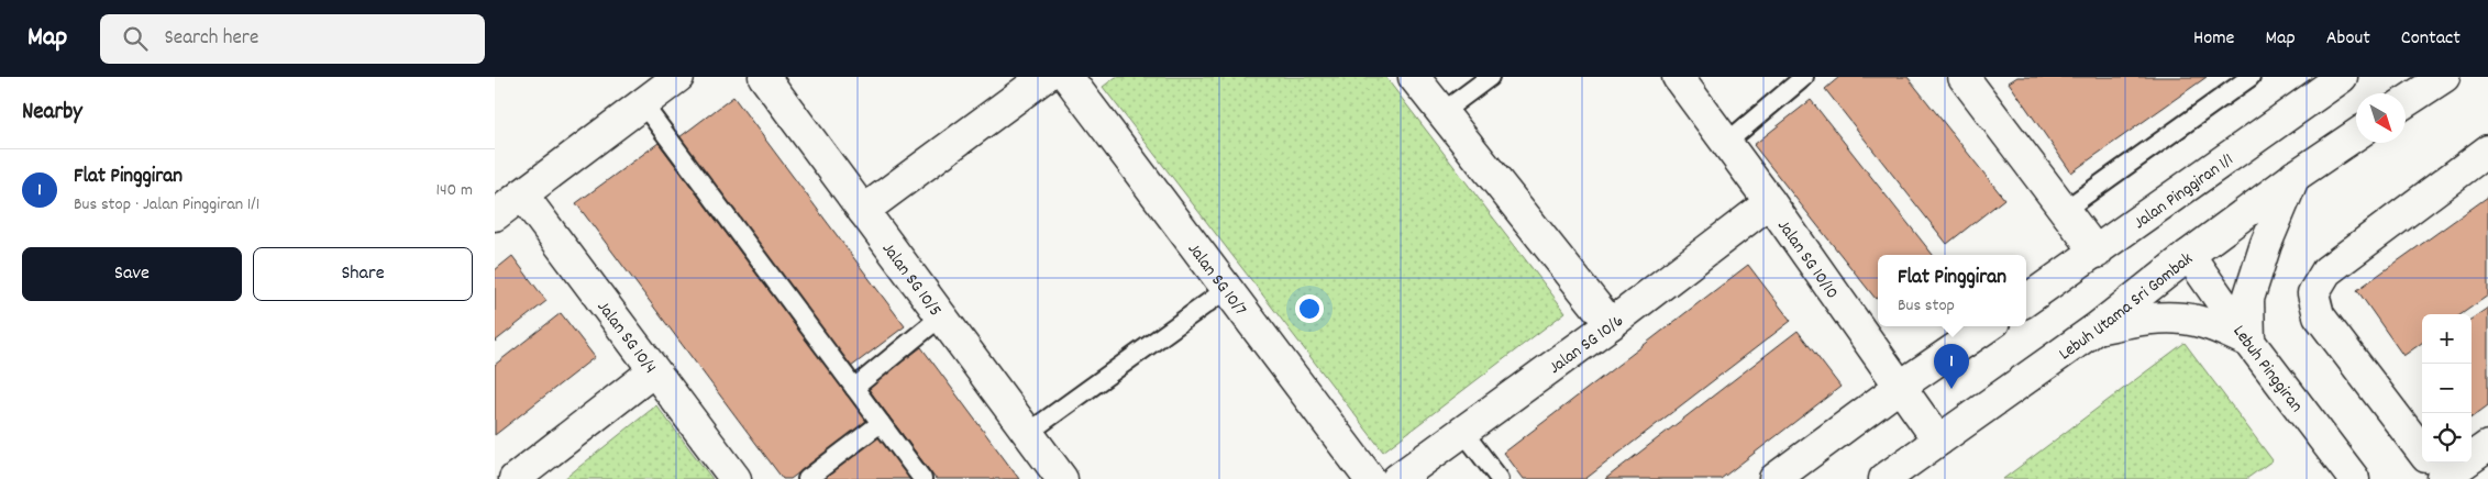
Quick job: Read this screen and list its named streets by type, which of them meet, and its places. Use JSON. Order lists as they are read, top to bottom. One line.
{"streets":{"street":["Jalan Pinggiran 1/1","Jalan SG 10/10","Jalan SG 10/5","Jalan SG 10/7","Lebuh Utama Sri Gombak","Jalan SG 10/4","Jalan SG 10/6","Lebuh Pinggiran"]},"crossings":[["Jalan SG 10/10","Lebuh Utama Sri Gombak"],["Jalan SG 10/10","Jalan SG 10/6"],["Lebuh Utama Sri Gombak","Lebuh Pinggiran"]],"north":"bottom right","page":{"header":"Map","search":"Search here","nav":["Home","Map","About","Contact"],"heading":"Nearby","list":[{"mark":"1","name":"Flat Pinggiran","note":"Bus stop · Jalan Pinggiran 1/1","value":"140 m"}],"buttons":["Save","Share"],"popup":["Flat Pinggiran","Bus stop"],"map_buttons":["+","−"],"pins":"1"}}
